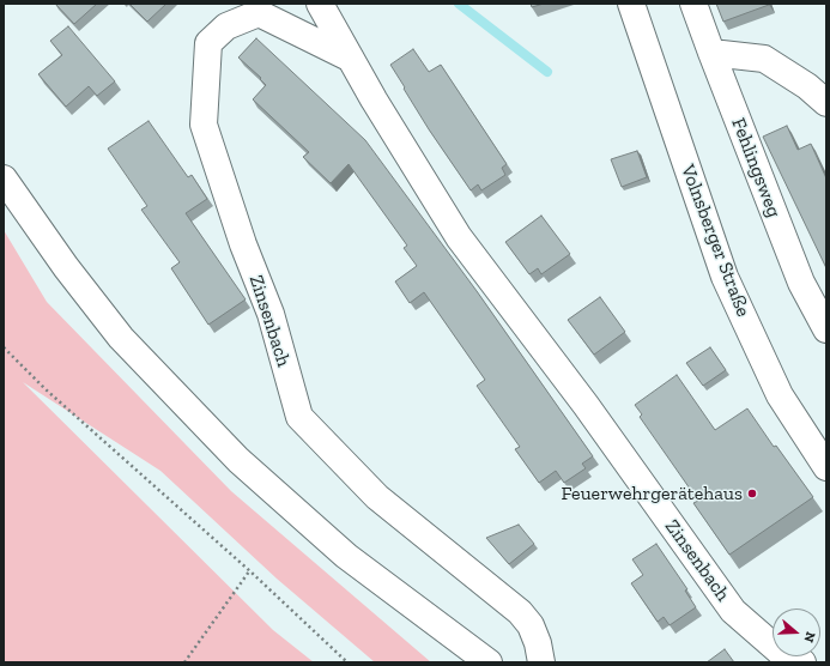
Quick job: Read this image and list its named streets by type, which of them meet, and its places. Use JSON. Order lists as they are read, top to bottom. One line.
{"streets":{"street":["Fehlingsweg","Volnsberger Straße","Zinsenbach"]},"places":["Feuerwehrgerätehaus"],"north":"right"}
